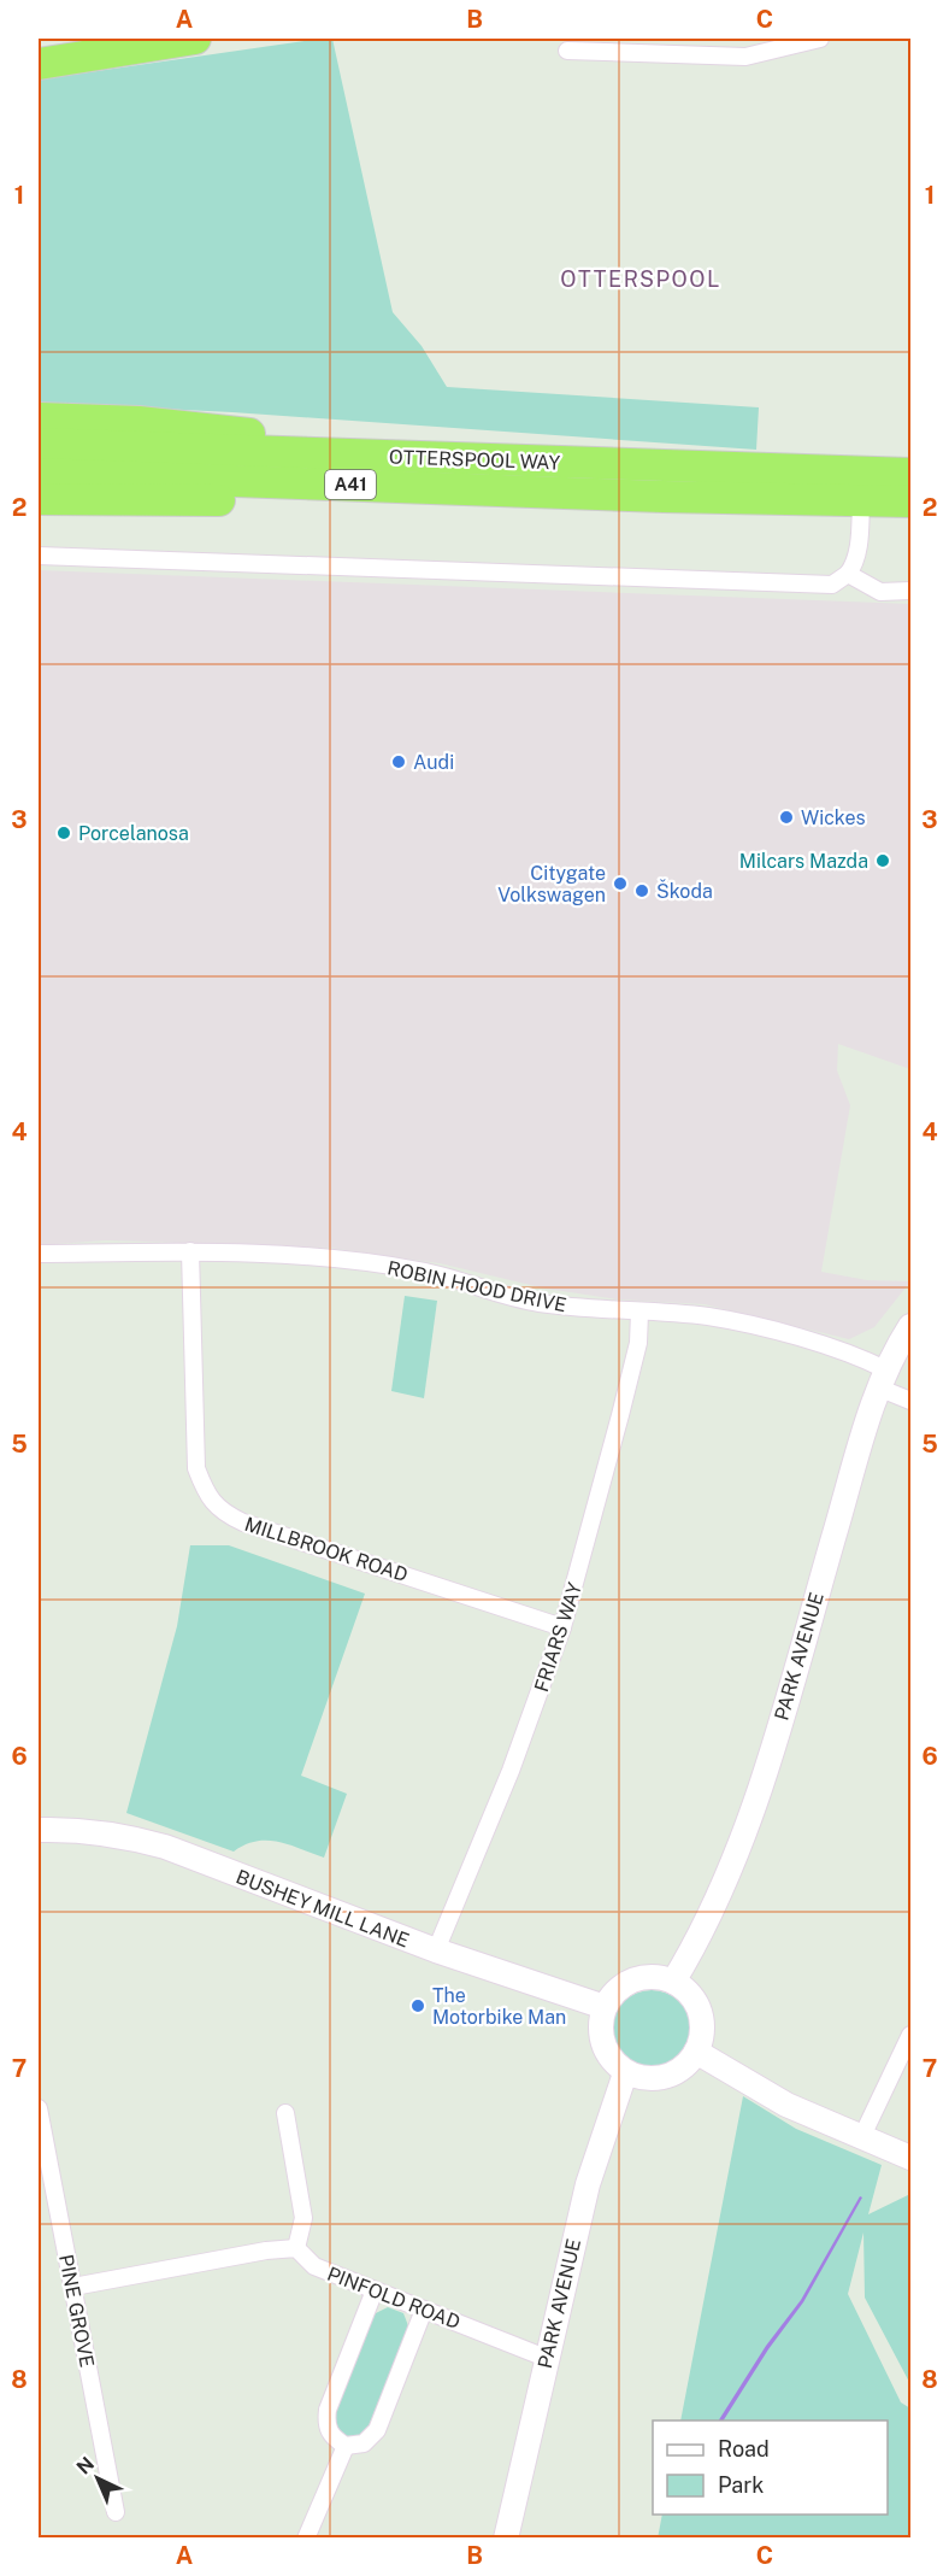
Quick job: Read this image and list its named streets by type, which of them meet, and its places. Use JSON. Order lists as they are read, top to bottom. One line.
{"streets":{"highway":["OTTERSPOOL WAY","A41"],"street":["ROBIN HOOD DRIVE","MILLBROOK ROAD","FRIARS WAY","PARK AVENUE","BUSHEY MILL LANE","PINFOLD ROAD","PINE GROVE"]},"crossings":[["ROBIN HOOD DRIVE","MILLBROOK ROAD"],["ROBIN HOOD DRIVE","FRIARS WAY"],["ROBIN HOOD DRIVE","PARK AVENUE"],["MILLBROOK ROAD","FRIARS WAY"],["FRIARS WAY","BUSHEY MILL LANE"],["PARK AVENUE","BUSHEY MILL LANE"],["PARK AVENUE","PINFOLD ROAD"]],"districts":["OTTERSPOOL"],"places":["Audi","Wickes","Porcelanosa","Milcars Mazda","Citygate Volkswagen","Škoda","The Motorbike Man"],"legend":["Road","Park"],"north":"top left","grid":{"columns":["A","B","C"],"rows":["1","2","3","4","5","6","7","8"]}}
